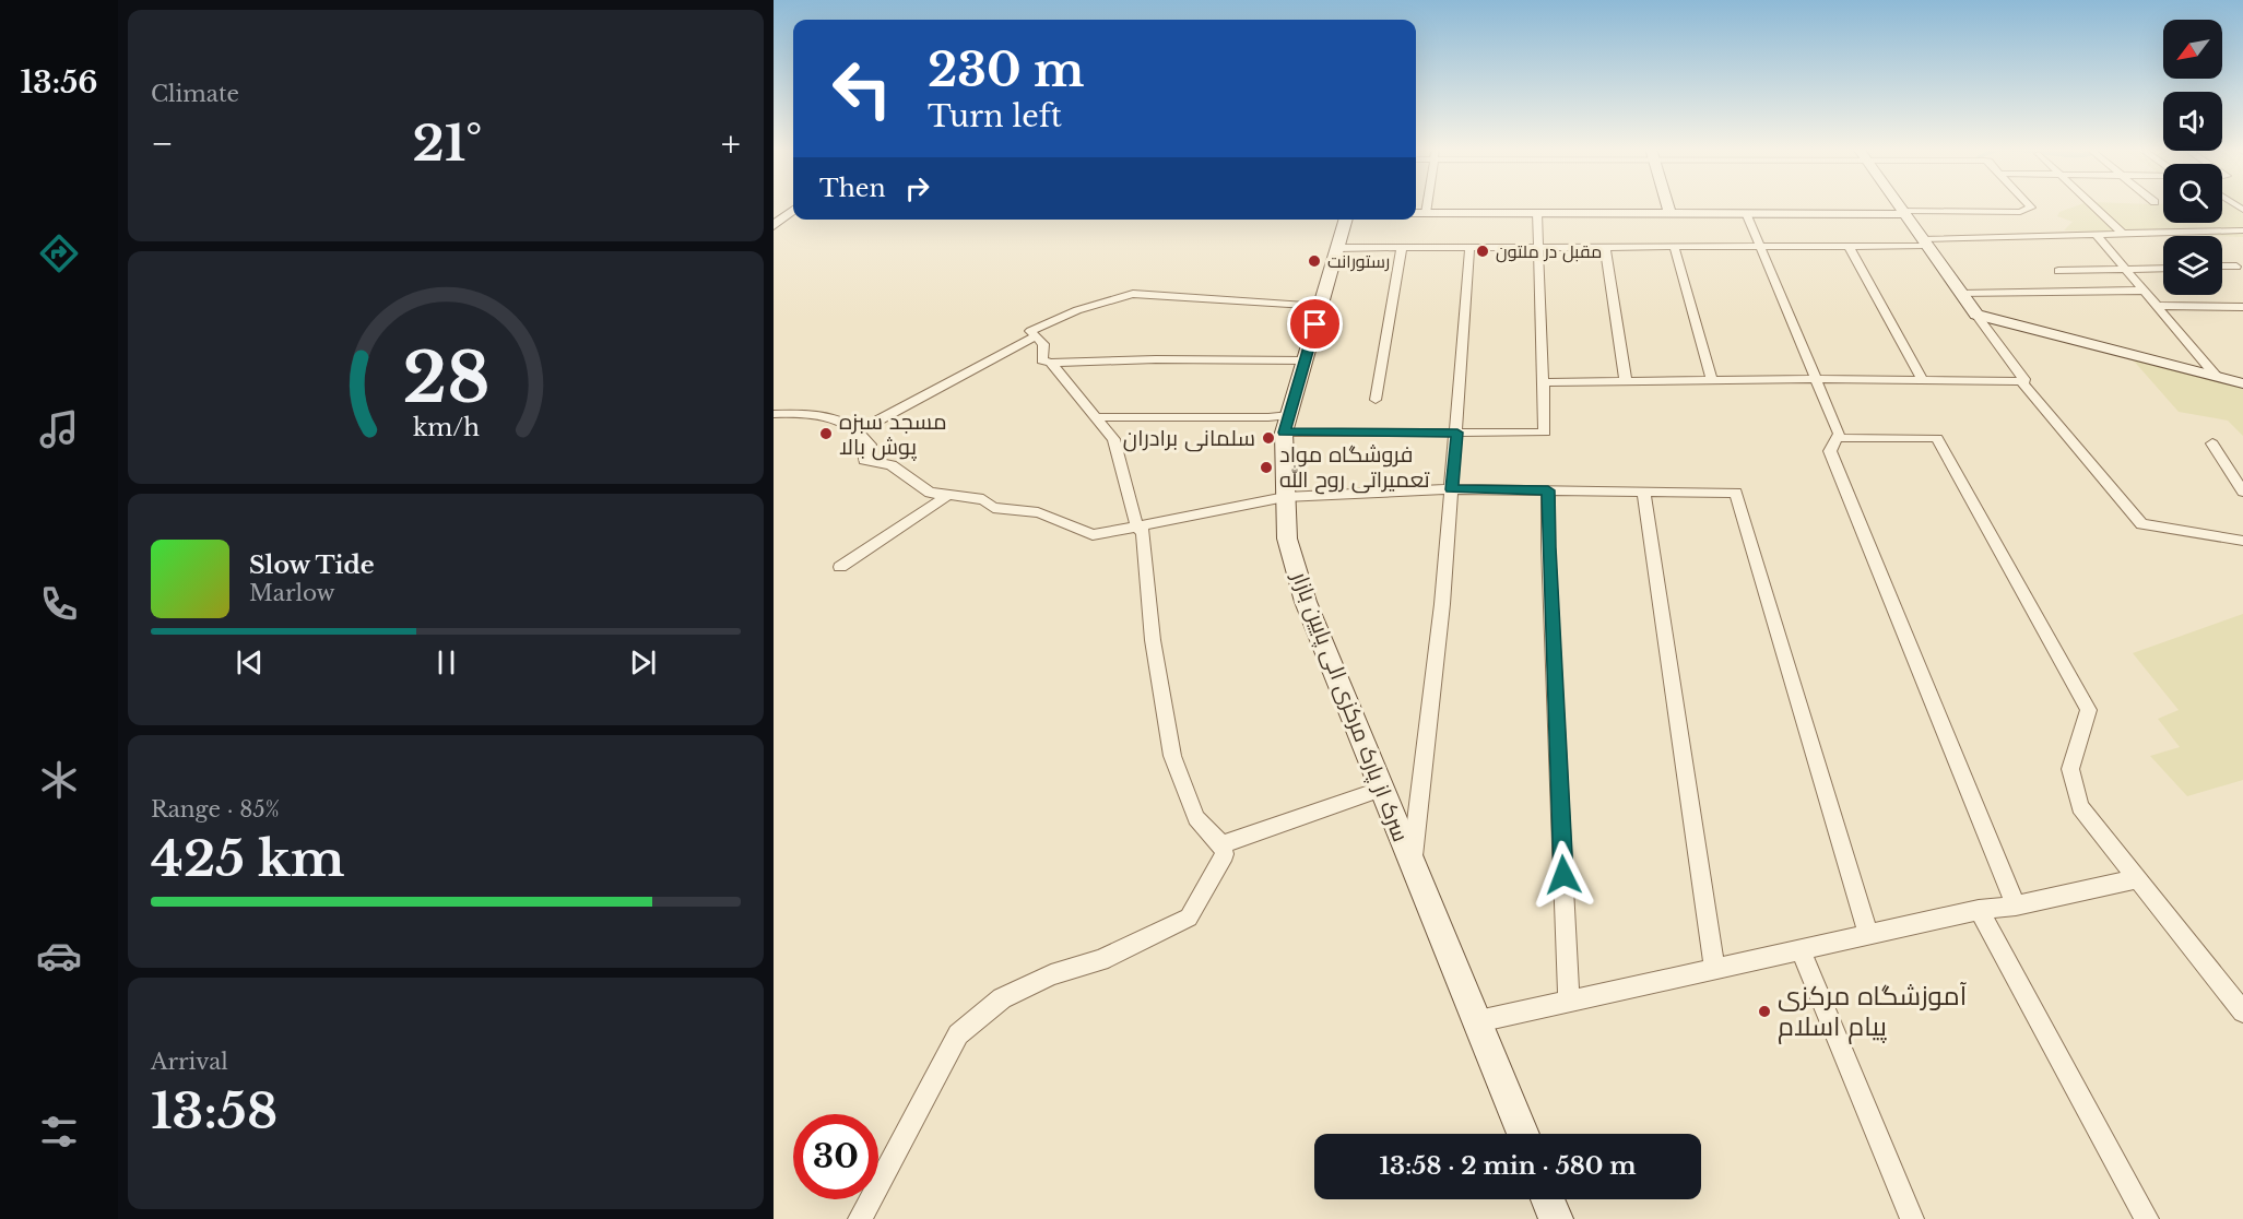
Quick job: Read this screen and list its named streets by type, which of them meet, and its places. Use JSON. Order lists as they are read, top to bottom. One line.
{"streets":{"street":["سرک از پارک مرکزی الی پایین بازار"]},"places":["مقبل در ملتون","رستورانت","مسجد سبزه پوش بالا","سلمانی برادران","فروشگاه مواد تعمیراتی روح الله","آموزشگاه مرکزی پیام اسلام"],"north":"bottom left","page":{"tabs":"13:56","tile":["Climate",["Range · 85%","425 km"],["Arrival","13:58"]],"turn":["230 m","Turn left"],"heat":["−","21°","+"],"then":"Then","song":["Slow Tide","Marlow"],"limit":"30","trip":"13:58 · 2 min · 580 m","gauge":["28","km/h"]}}
